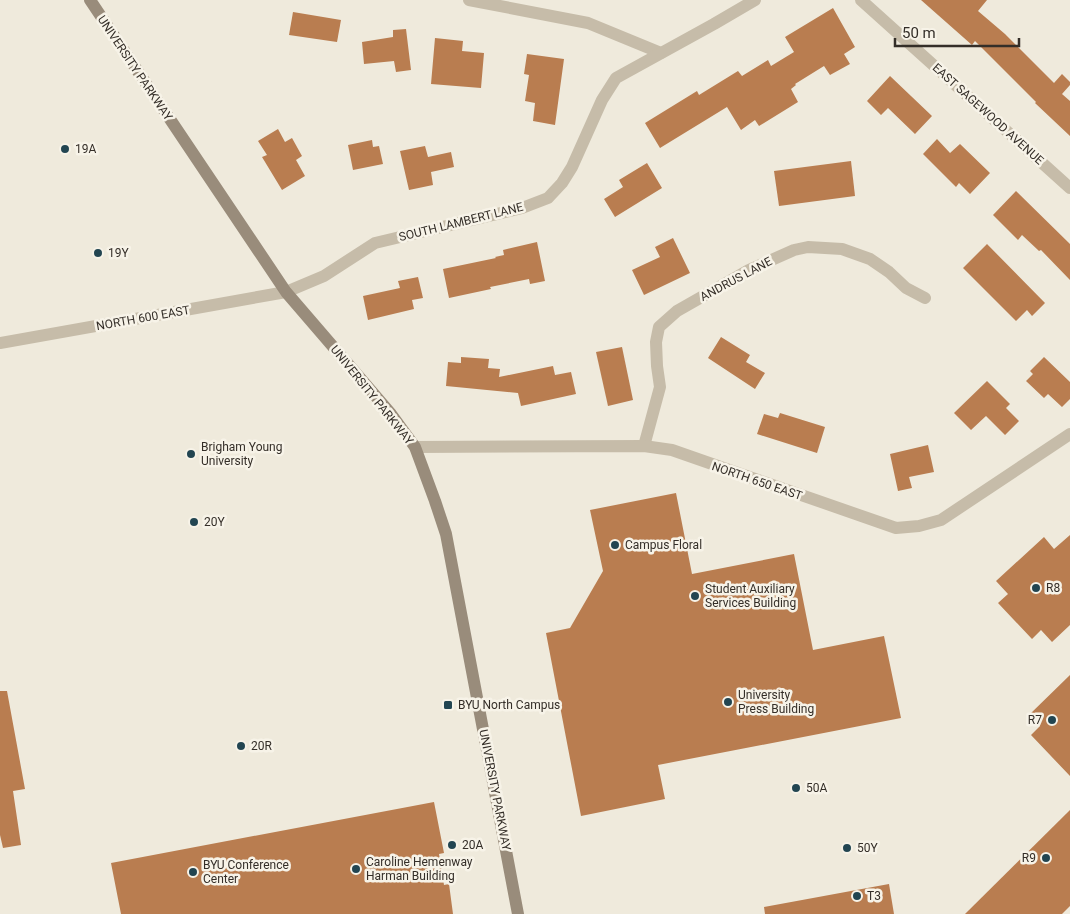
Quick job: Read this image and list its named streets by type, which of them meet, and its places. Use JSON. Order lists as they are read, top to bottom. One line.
{"streets":{"main road":["UNIVERSITY PARKWAY"],"street":["EAST SAGEWOOD AVENUE","SOUTH LAMBERT LANE","ANDRUS LANE","NORTH 600 EAST","NORTH 650 EAST"]},"crossings":[["UNIVERSITY PARKWAY","SOUTH LAMBERT LANE"],["UNIVERSITY PARKWAY","NORTH 600 EAST"],["UNIVERSITY PARKWAY","NORTH 650 EAST"],["SOUTH LAMBERT LANE","NORTH 600 EAST"],["ANDRUS LANE","NORTH 650 EAST"]],"places":{"other":["19A","19Y","Brigham Young University","20Y","Campus Floral","R8","Student Auxiliary Services Building","University Press Building","R7","20R","50A","20A","50Y","R9","Caroline Hemenway Harman Building","BYU Conference Center","T3"],"transit":["BYU North Campus"]},"scale_bar":"50 m"}
